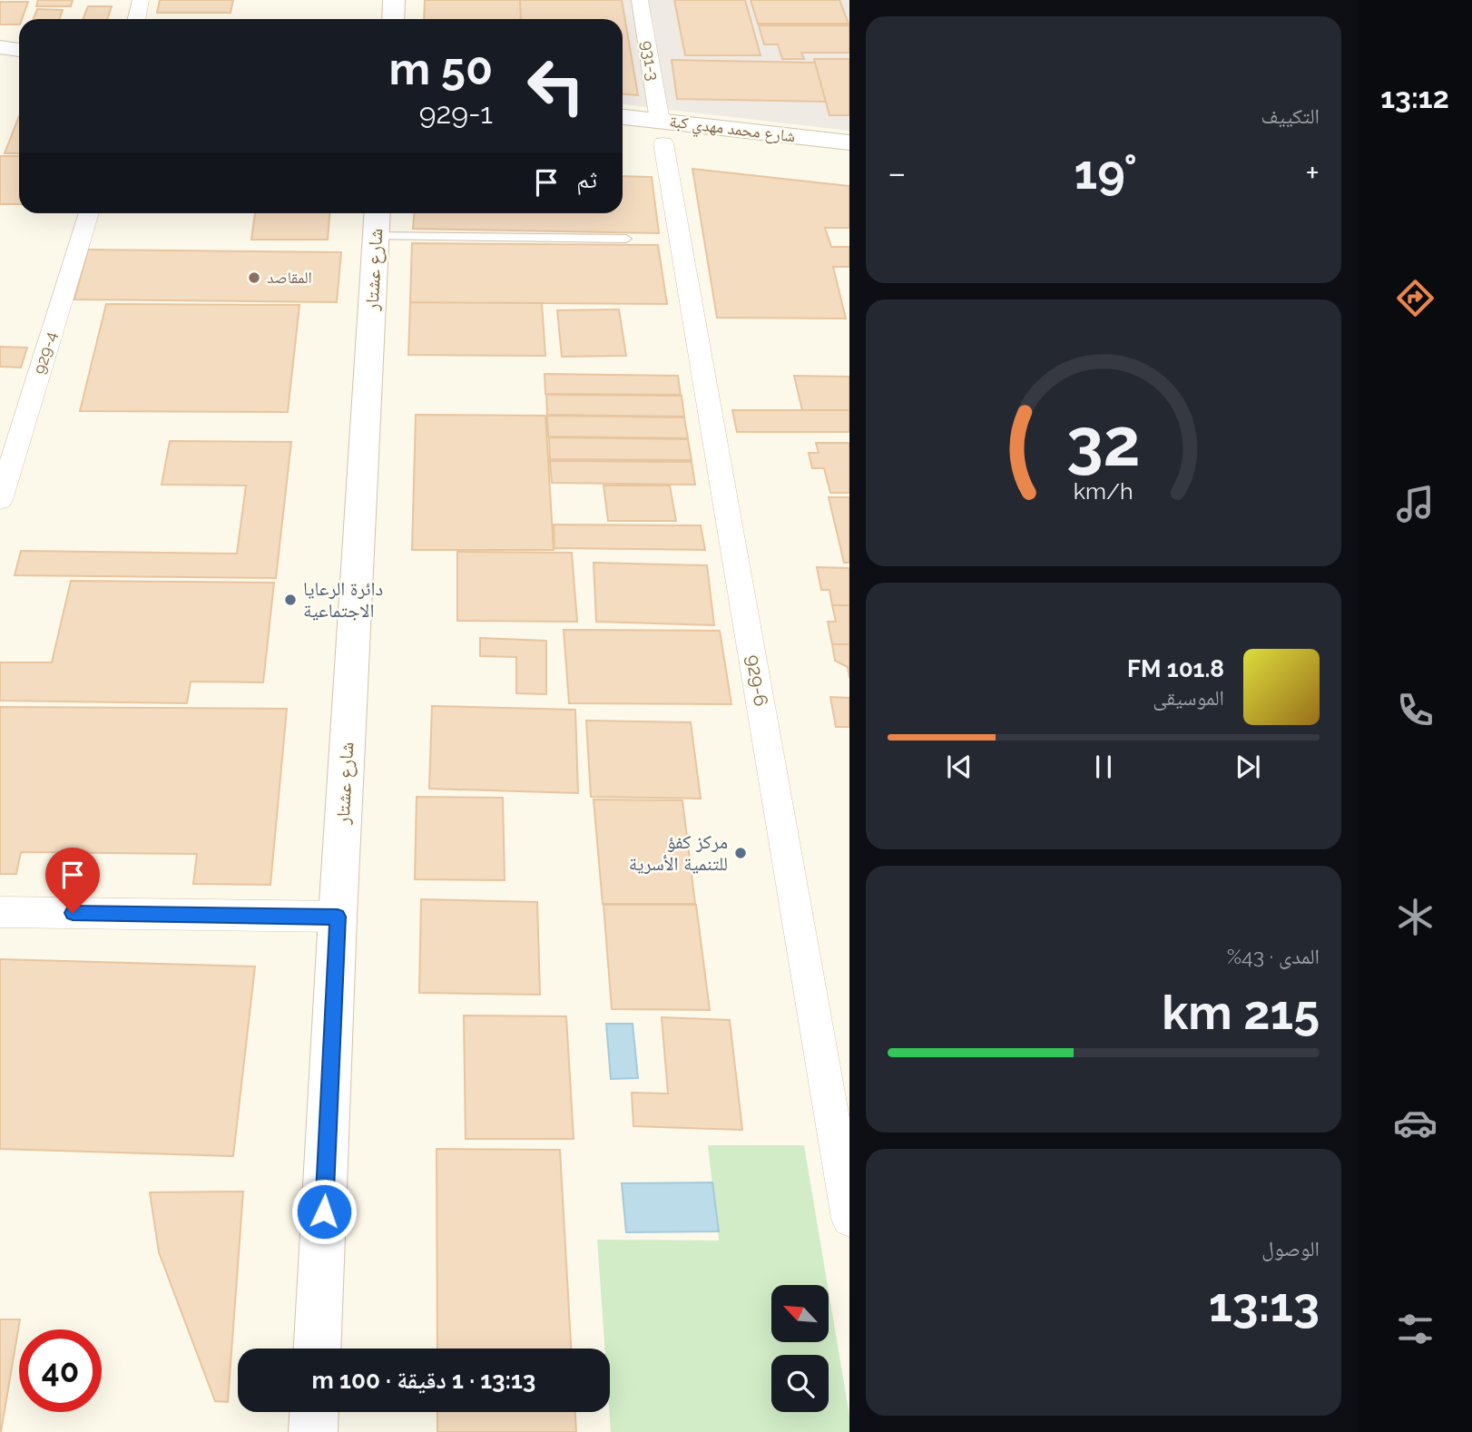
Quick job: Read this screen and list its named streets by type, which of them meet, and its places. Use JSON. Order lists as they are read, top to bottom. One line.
{"streets":{"street":["931-3","شارع محمد مهدي كبة","شارع عشتار","929-4","929-6"]},"crossings":[["931-3","شارع محمد مهدي كبة"],["931-3","929-6"],["شارع محمد مهدي كبة","929-6"]],"places":["المقاصد","دائرة الرعايا الاجتماعية","مركز كفؤ للتنمية الأسرية"],"north":"top left","page":{"tabs":"13:12","tile":["التكييف",["المدى · 43%","215 km"],["الوصول","13:13"]],"turn":["50 m","929-1"],"heat":["−","19°","+"],"then":"ثم","song":["101.8 FM","الموسيقى"],"limit":"40","trip":"13:13 · 1 دقيقة · 100 m","gauge":["32","km/h"]}}
